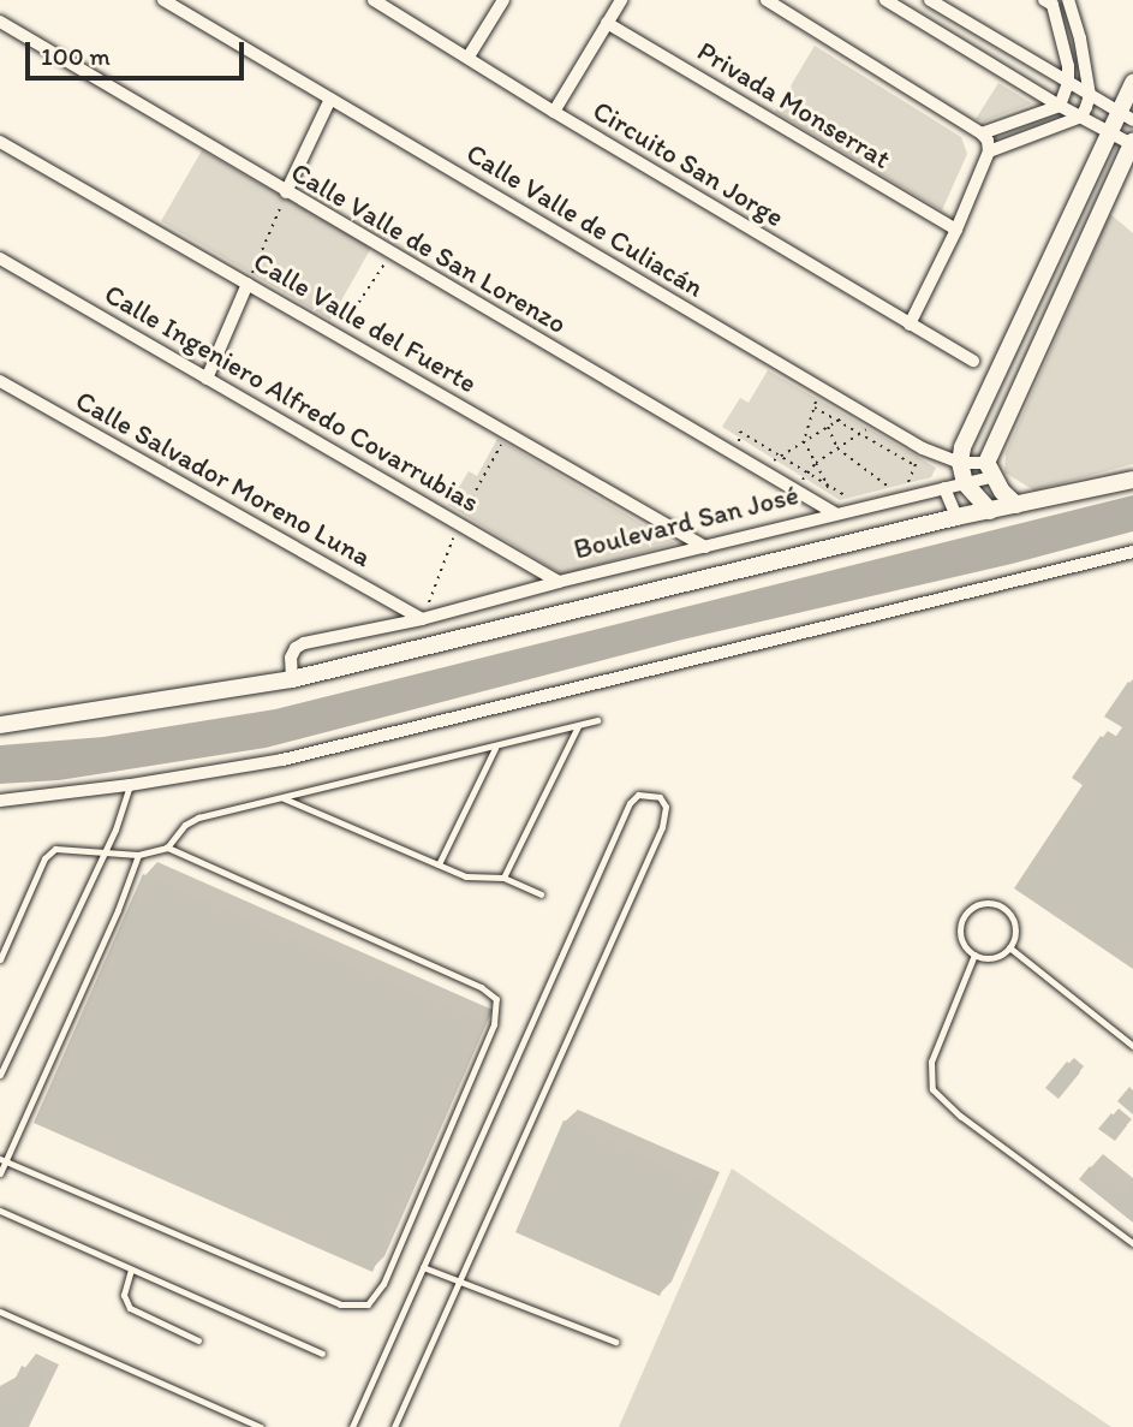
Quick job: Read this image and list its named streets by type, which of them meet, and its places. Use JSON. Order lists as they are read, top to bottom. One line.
{"streets":{"street":["Privada Monserrat","Circuito San Jorge","Calle Valle de Culiacán","Calle Valle de San Lorenzo","Calle Valle del Fuerte","Calle Ingeniero Alfredo Covarrubias","Calle Salvador Moreno Luna","Boulevard San José"]},"crossings":[["Privada Monserrat","Circuito San Jorge"],["Calle Valle de Culiacán","Boulevard San José"],["Calle Valle de San Lorenzo","Boulevard San José"],["Calle Valle del Fuerte","Boulevard San José"],["Calle Ingeniero Alfredo Covarrubias","Boulevard San José"],["Calle Salvador Moreno Luna","Boulevard San José"]],"scale_bar":"100 m"}
